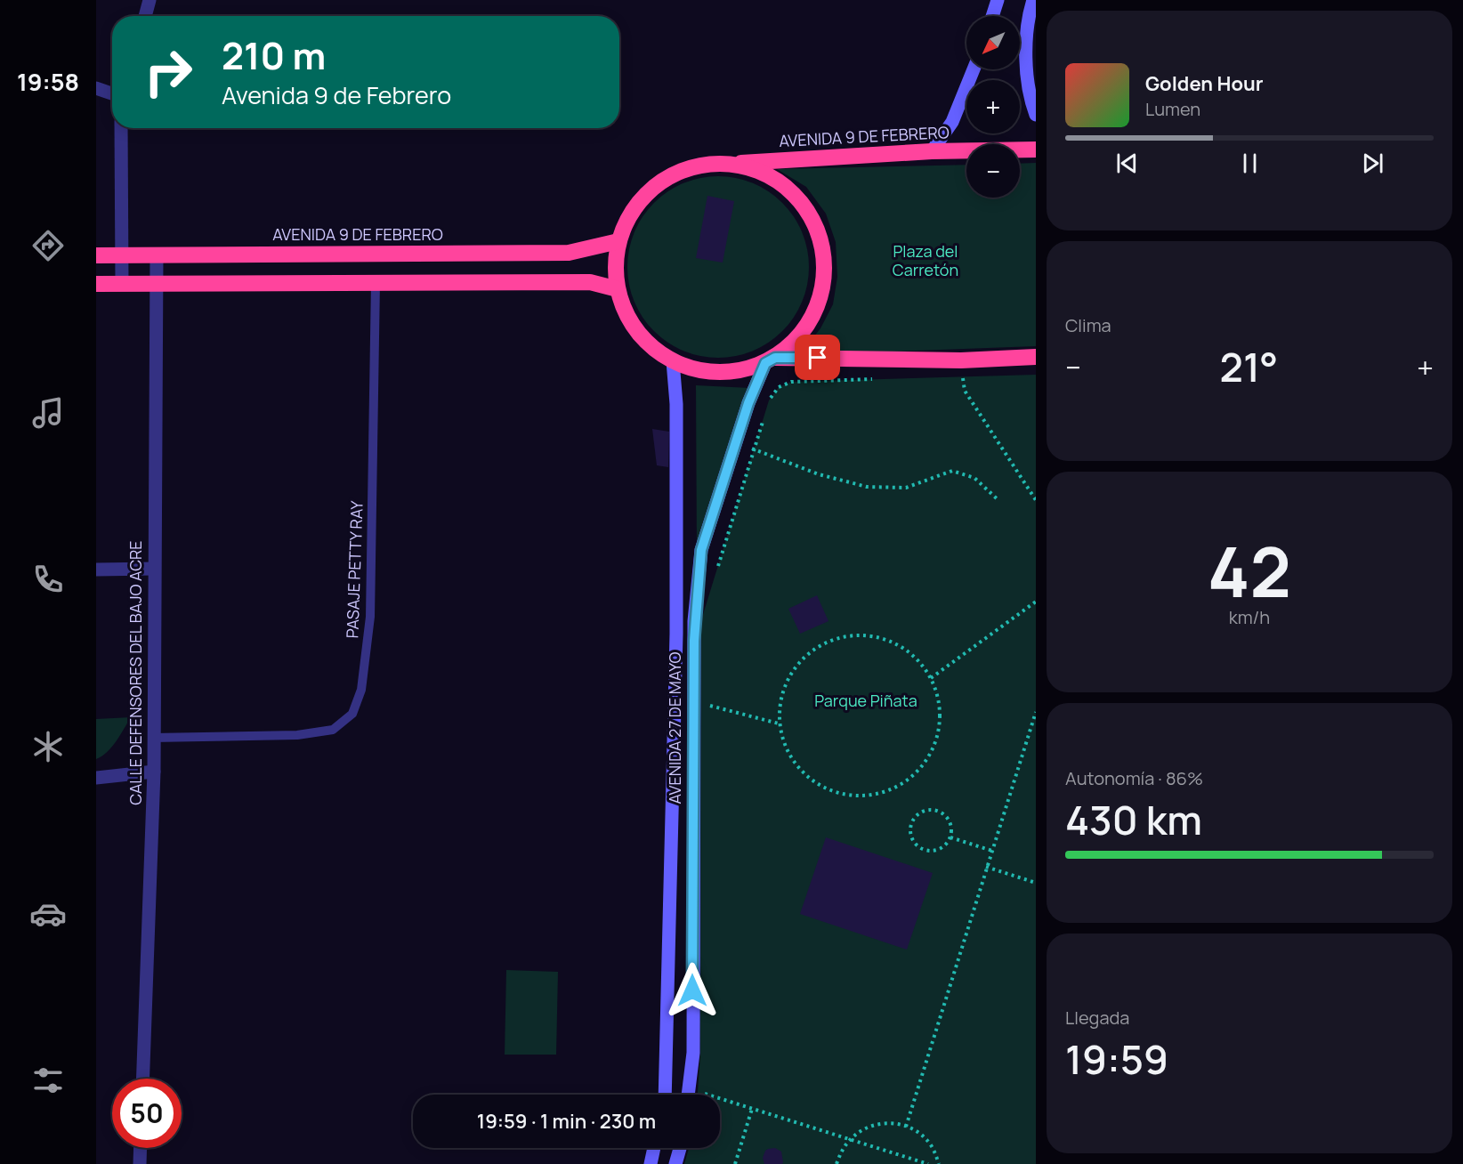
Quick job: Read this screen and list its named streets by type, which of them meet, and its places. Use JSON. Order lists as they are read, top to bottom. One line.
{"streets":{"highway":["AVENIDA 9 DE FEBRERO"],"main road":["AVENIDA 27 DE MAYO"],"street":["CALLE DEFENSORES DEL BAJO ACRE"],"lane":["PASAJE PETTY RAY"]},"crossings":[["AVENIDA 9 DE FEBRERO","CALLE DEFENSORES DEL BAJO ACRE"],["PASAJE PETTY RAY","CALLE DEFENSORES DEL BAJO ACRE"]],"parks":["Plaza del Carretón","Parque Piñata"],"north":"bottom left","page":{"tabs":"19:58","map_buttons":["+","−"],"turn":["210 m","Avenida 9 de Febrero"],"song":["Golden Hour","Lumen"],"tile":["Clima",["42","km/h"],["Autonomía · 86%","430 km"],["Llegada","19:59"]],"heat":["−","21°","+"],"limit":"50","trip":"19:59 · 1 min · 230 m"}}
